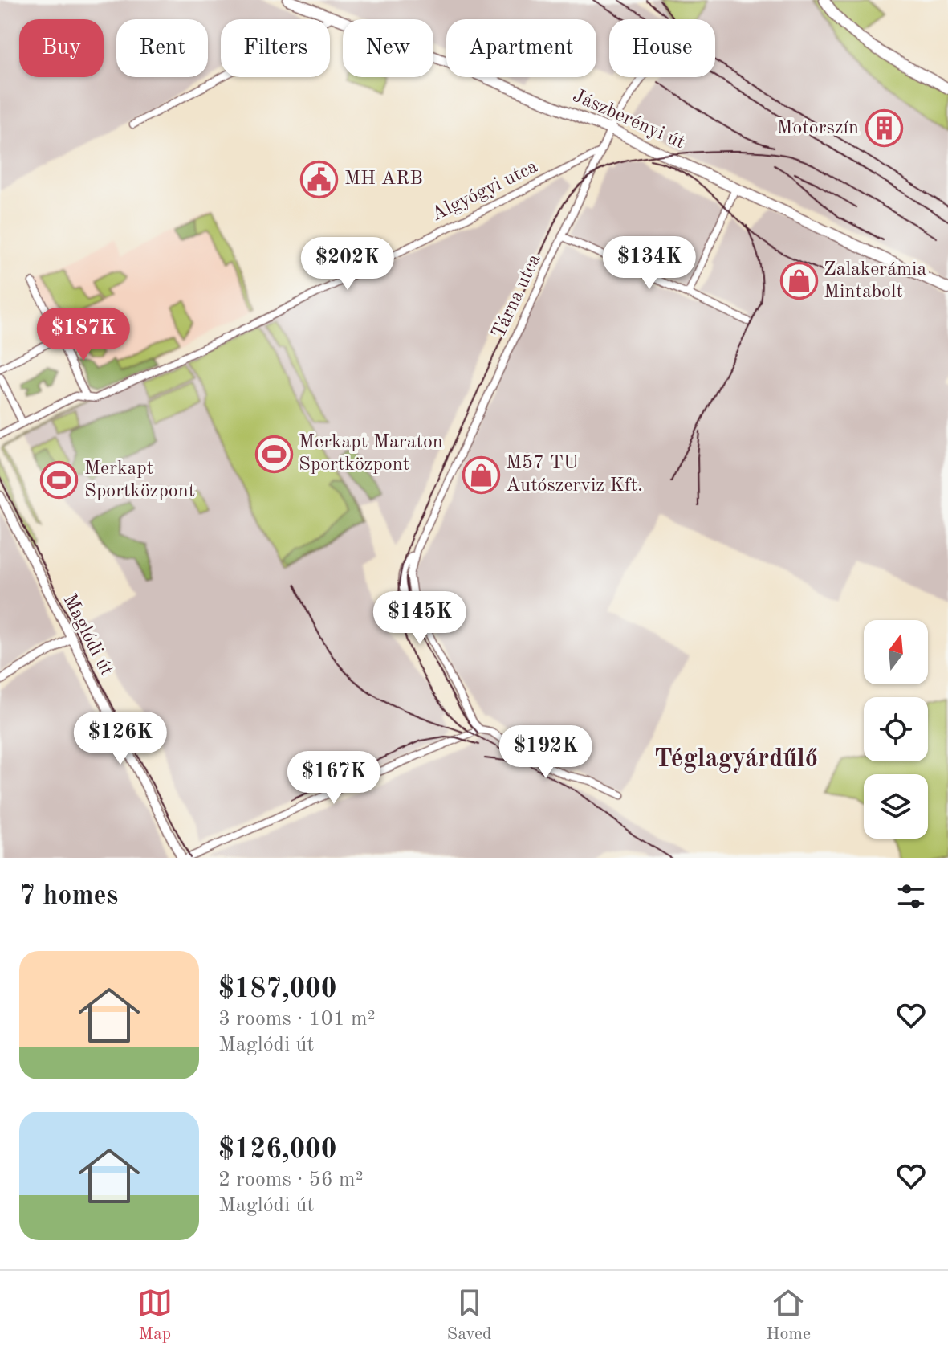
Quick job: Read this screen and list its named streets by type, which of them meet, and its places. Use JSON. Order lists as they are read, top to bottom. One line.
{"streets":{"main road":["Jászberényi út"],"street":["Algyógyi utca","Tárna utca","Maglódi út"]},"crossings":[["Jászberényi út","Tárna utca"],["Algyógyi utca","Tárna utca"]],"districts":["Téglagyárdűlő"],"places":{"building":["Motorszín"],"public building":["MH ARB"],"shop":["Zalakerámia Mintabolt","M57 TU Autószerviz Kft."],"sports":["Merkapt Maraton Sportközpont","Merkapt Sportközpont"]},"north":"top","page":{"chip":["Buy","Rent","Filters","New","Apartment","House"],"price":["$134K","$202K","$187K","$145K","$126K","$192K","$167K"],"heading":"7 homes","list":[{"name":"$187,000","note":"3 rooms · 101 m² · Maglódi út"},{"name":"$126,000","note":"2 rooms · 56 m² · Maglódi út"}],"tabs":["Map","Saved","Home"]}}
